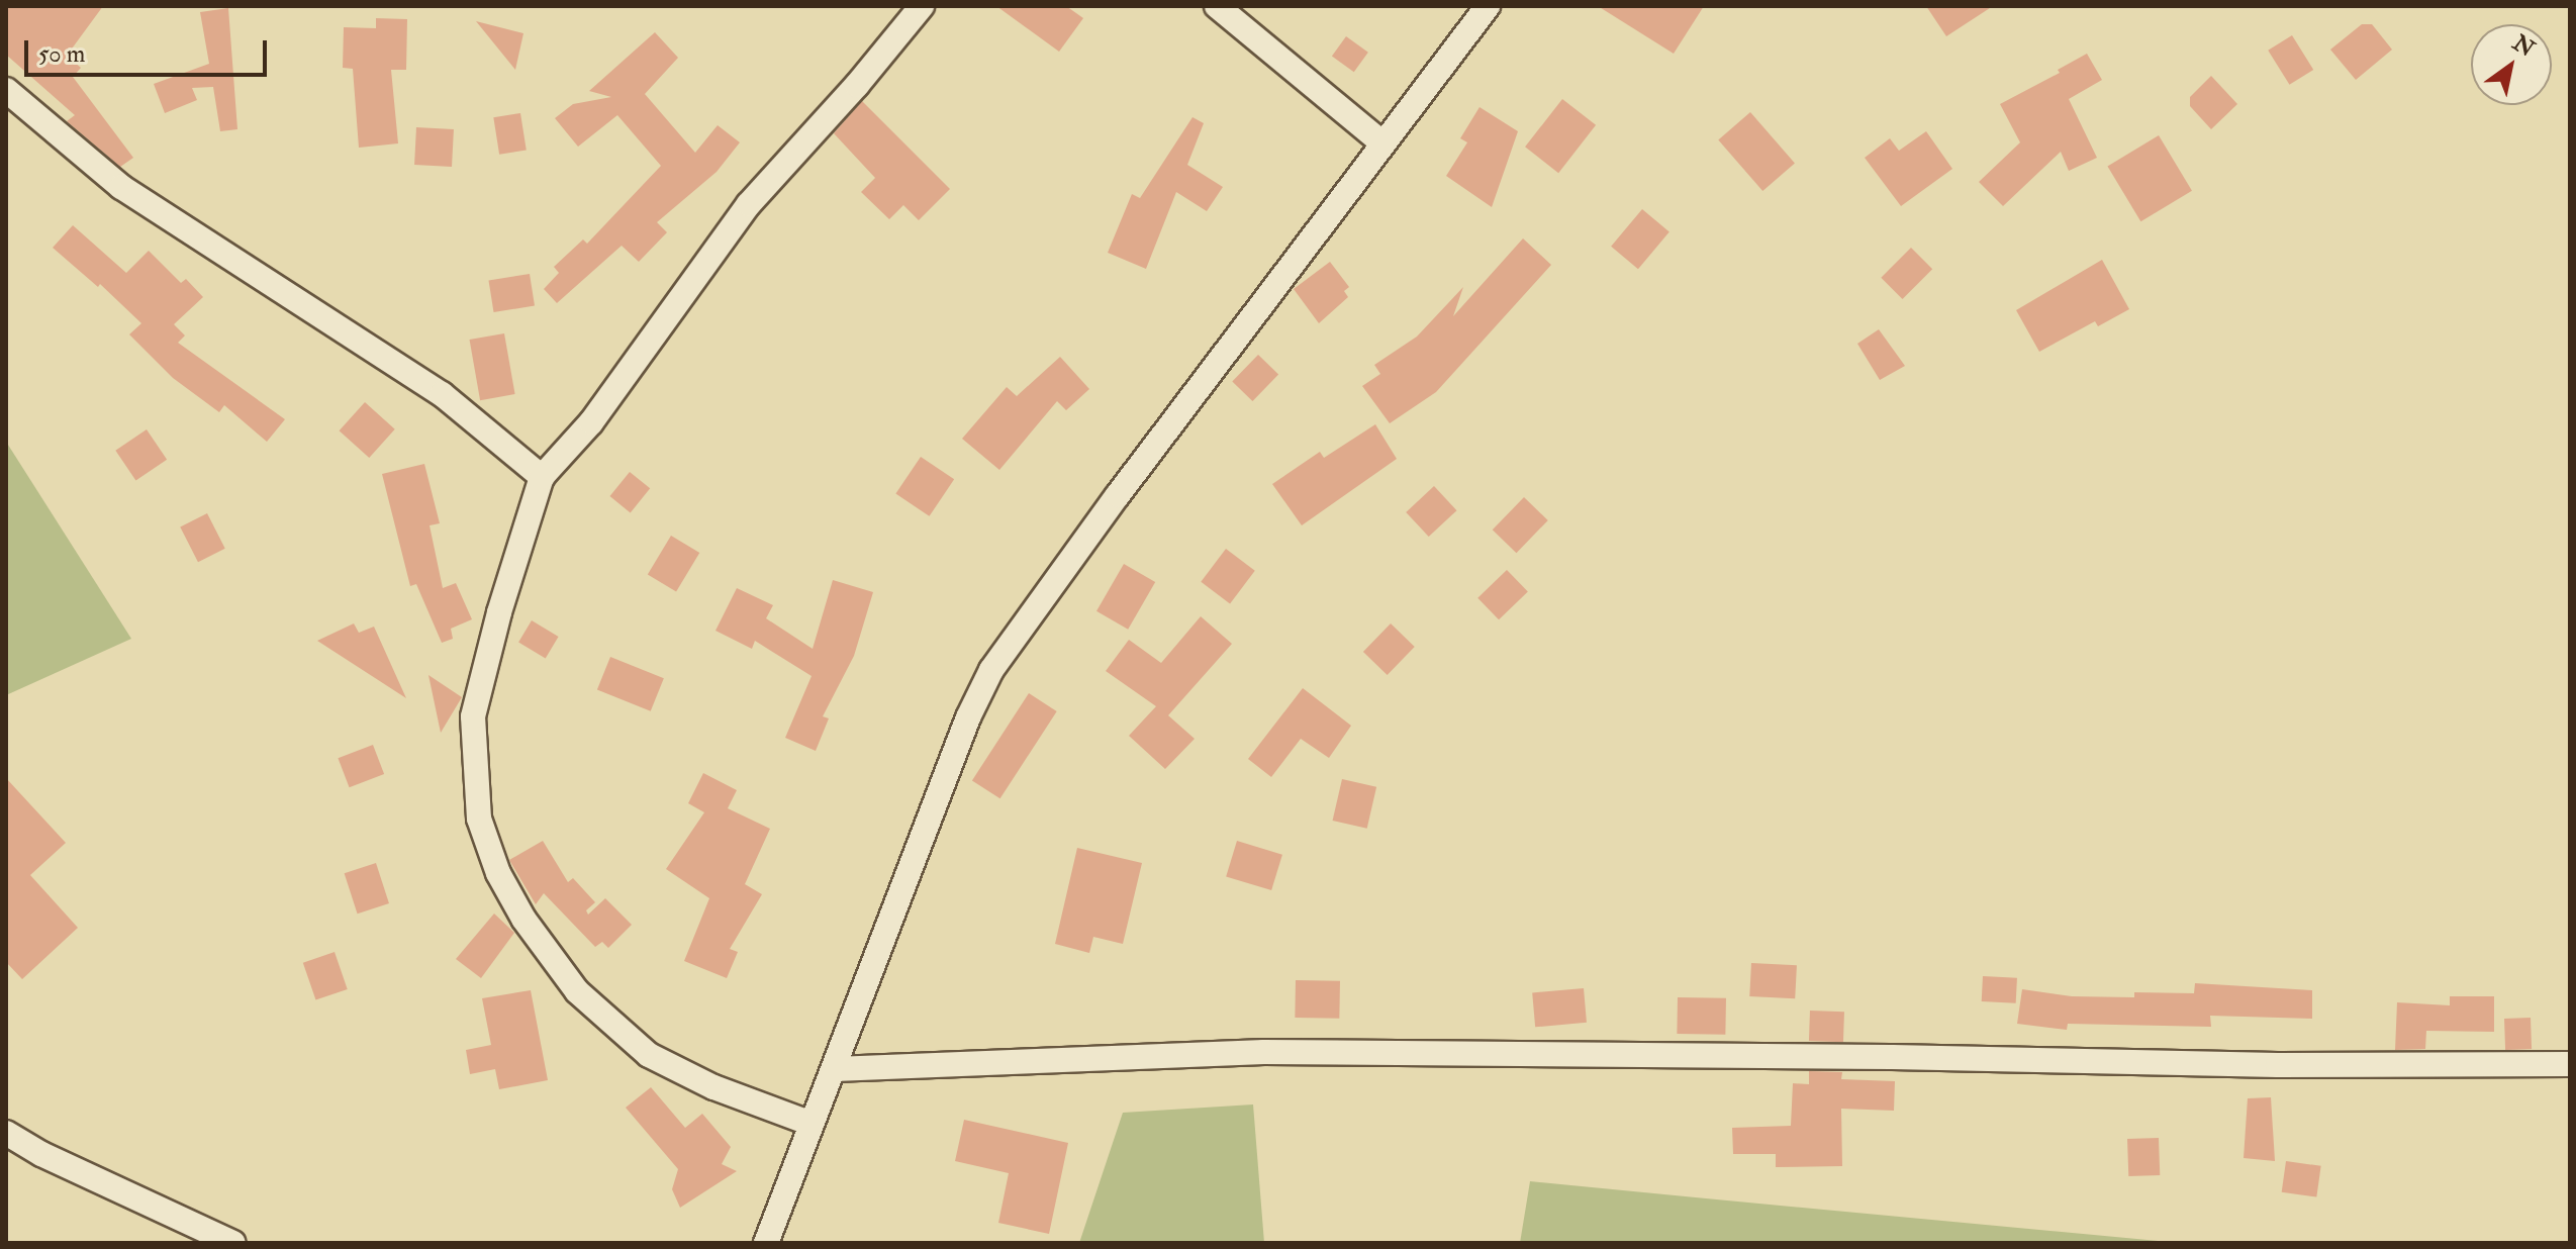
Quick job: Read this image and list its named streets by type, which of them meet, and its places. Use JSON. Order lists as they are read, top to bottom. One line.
{"scale_bar":"50 m","north":"top right"}
